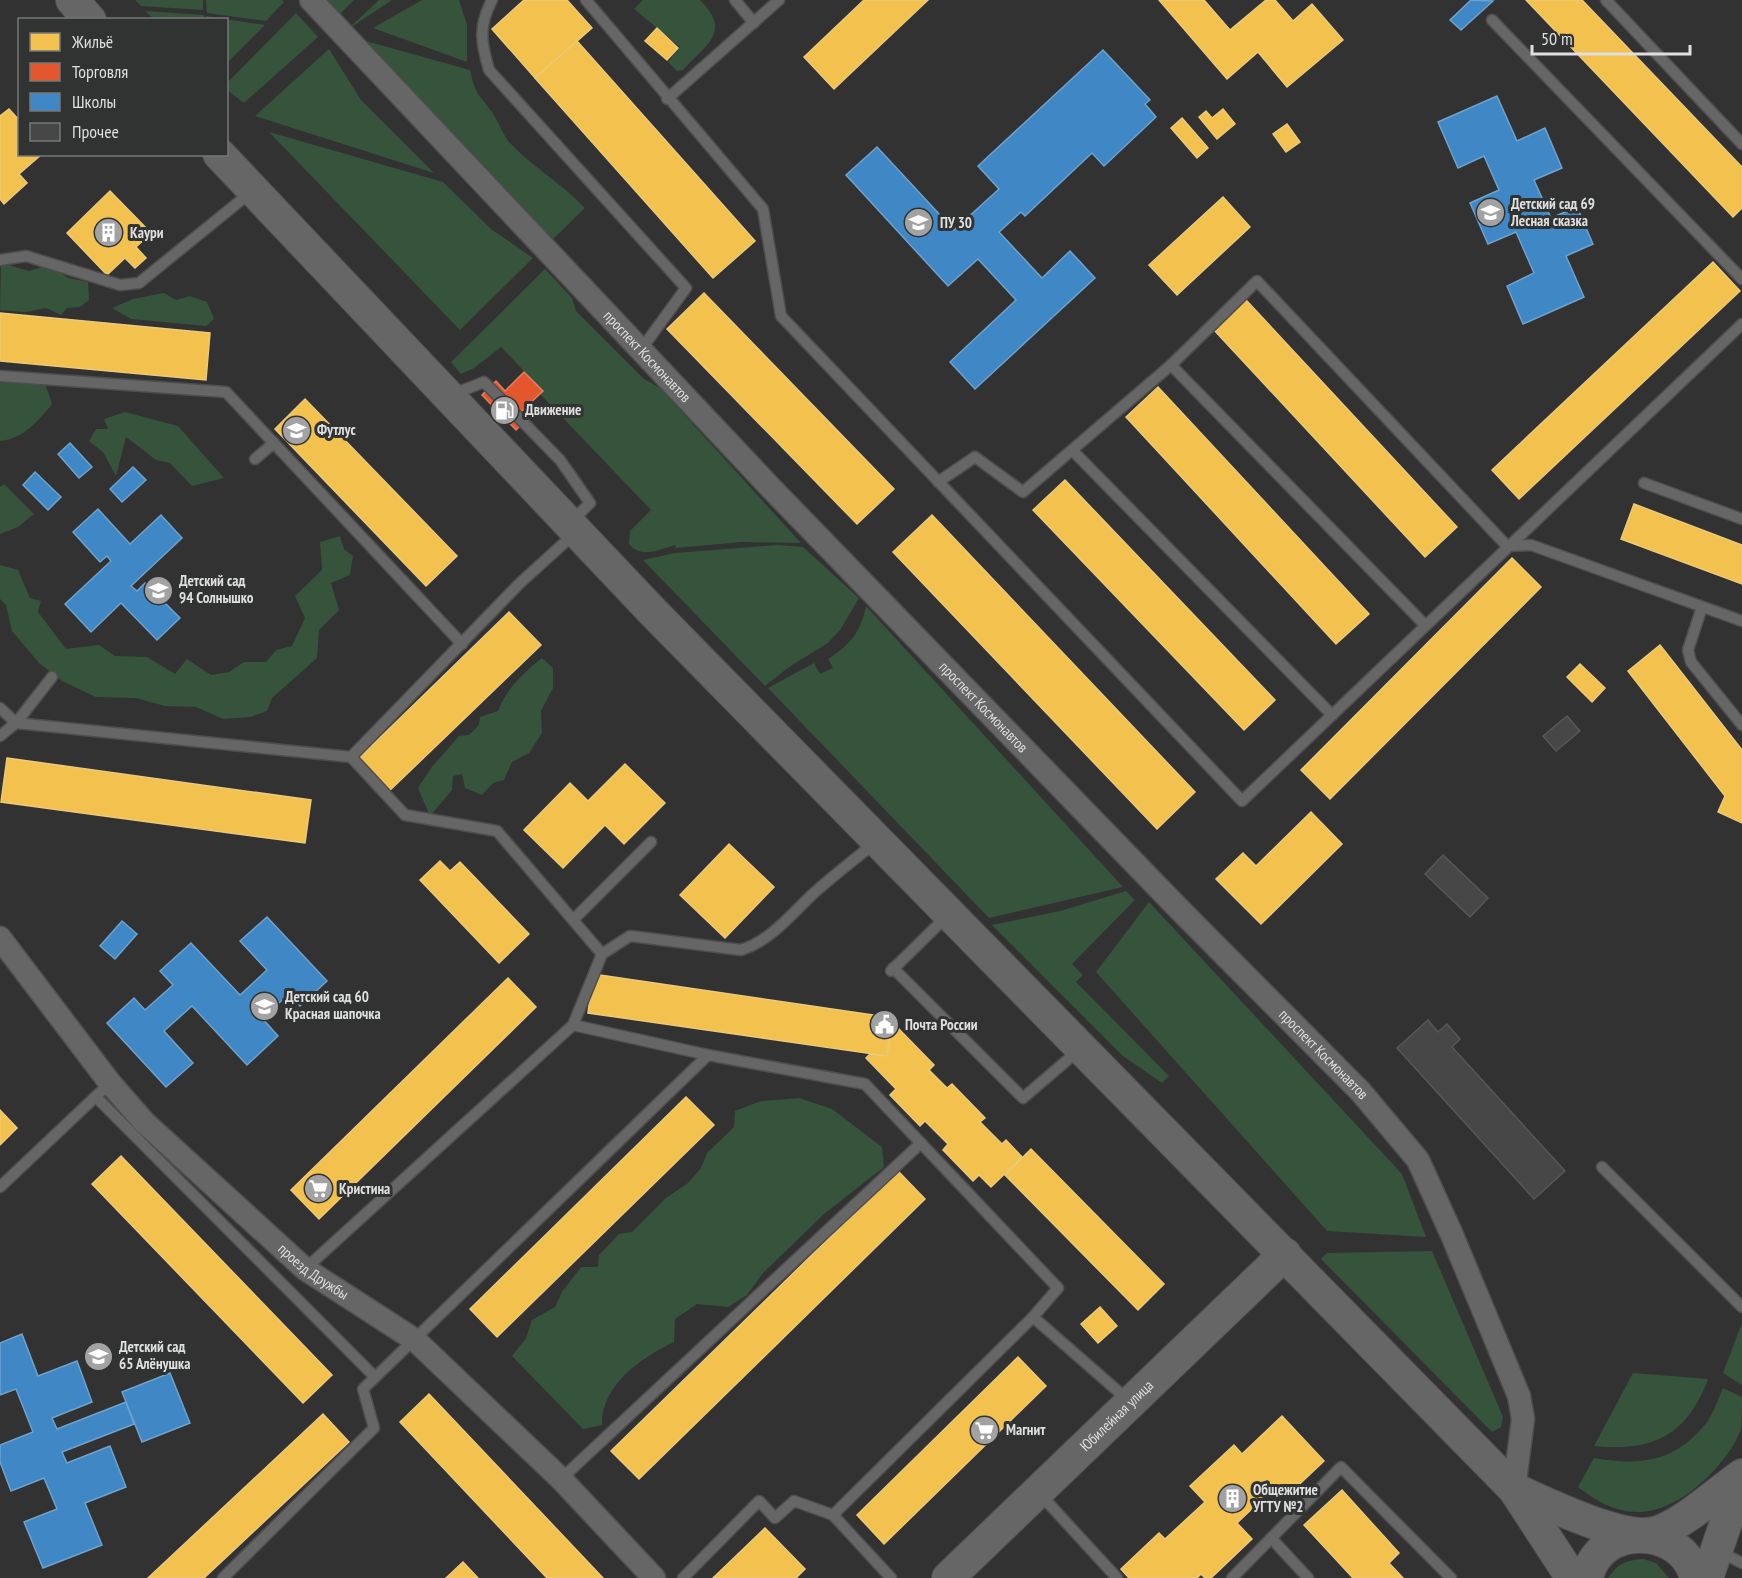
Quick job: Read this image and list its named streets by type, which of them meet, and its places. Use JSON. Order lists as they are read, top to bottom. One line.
{"streets":{"main road":["Юбилейная улица"],"street":["проспект Космонавтов","проезд Дружбы"]},"places":{"school or university":["Детский сад 69 Лесная сказка","ПУ 30","Футлус","Детский сад 94 Солнышко","Детский сад 60 Красная шапочка","Детский сад 65 Алёнушка"],"building":["Каури","Общежитие УГТУ №2"],"fuel station":["Движение"],"public building":["Почта России"],"supermarket":["Кристина","Магнит"]},"legend":["Жильё","Торговля","Школы","Прочее"],"scale_bar":"50 m"}
